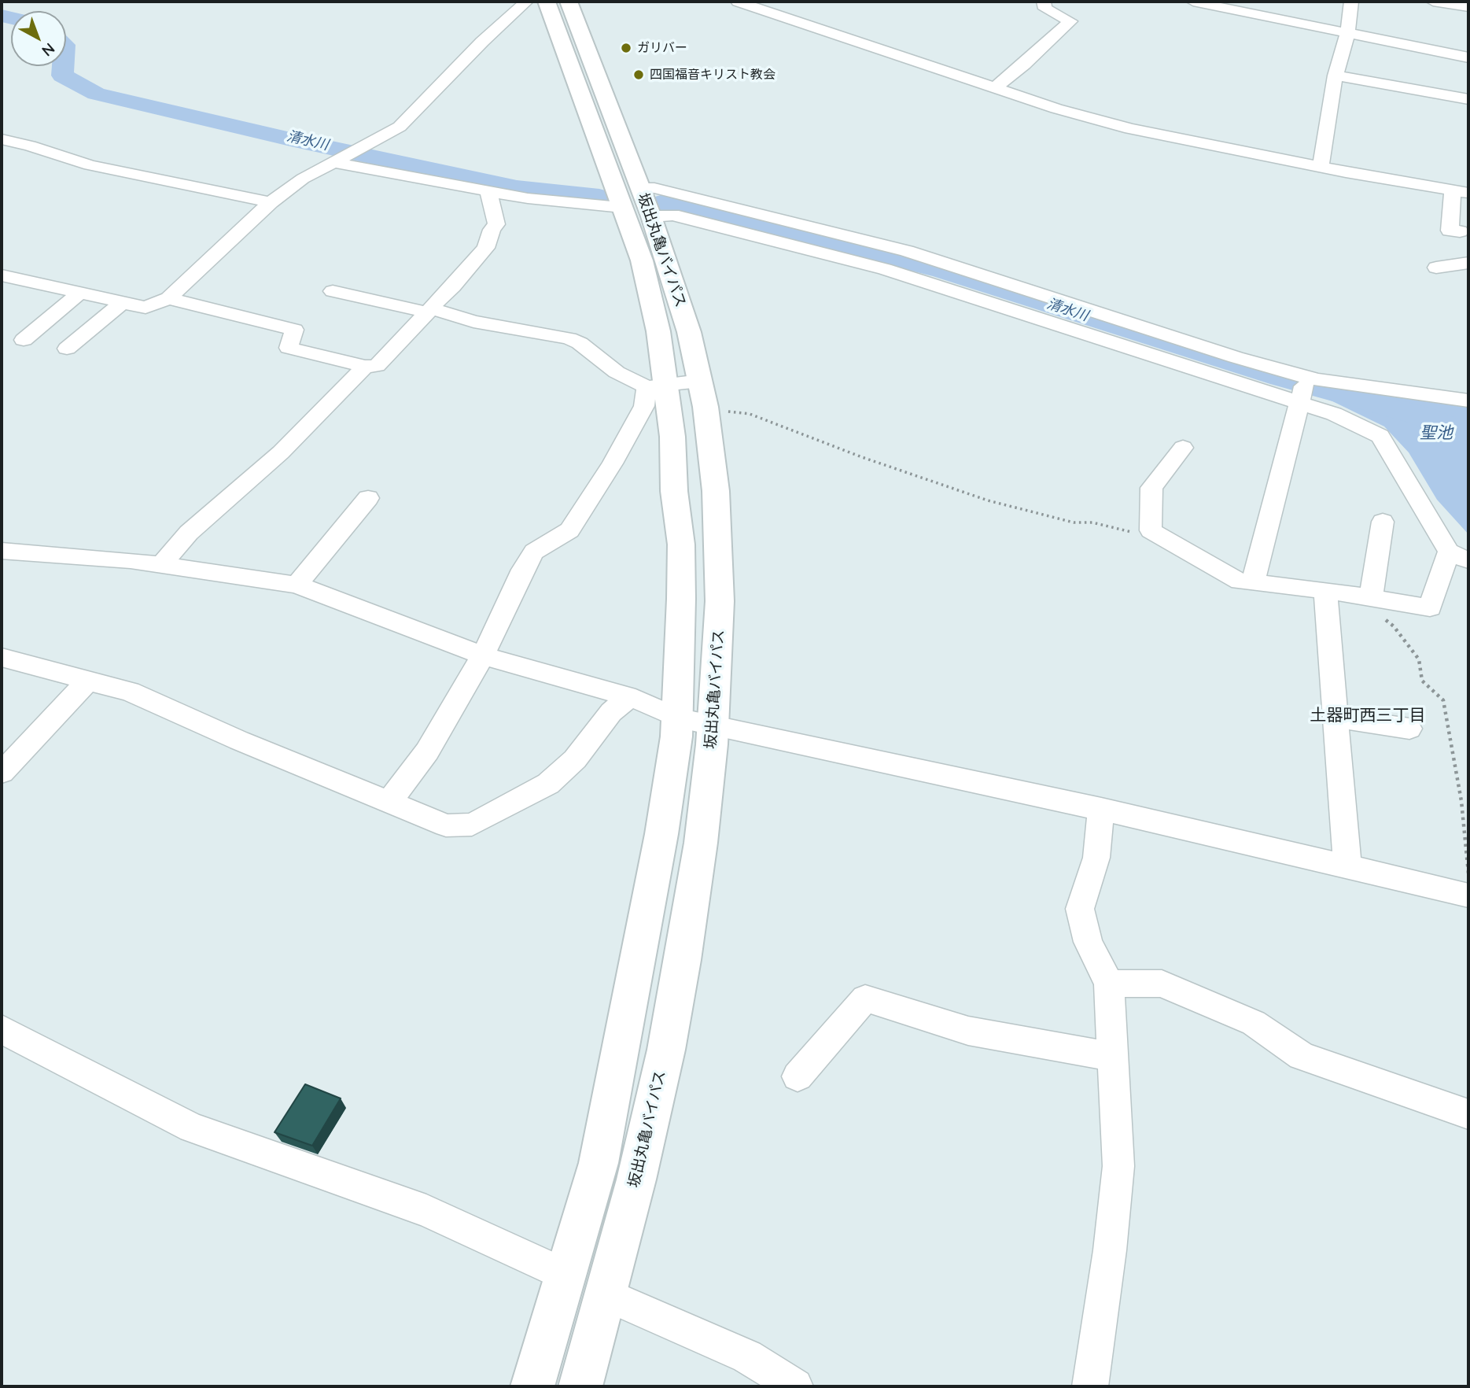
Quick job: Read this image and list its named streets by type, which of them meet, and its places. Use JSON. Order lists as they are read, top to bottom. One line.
{"streets":{"highway":["坂出丸亀バイパス"]},"districts":["土器町西三丁目"],"water":["清水川","聖池"],"places":["ガリバー","四国福音キリスト教会"],"north":"bottom right"}
